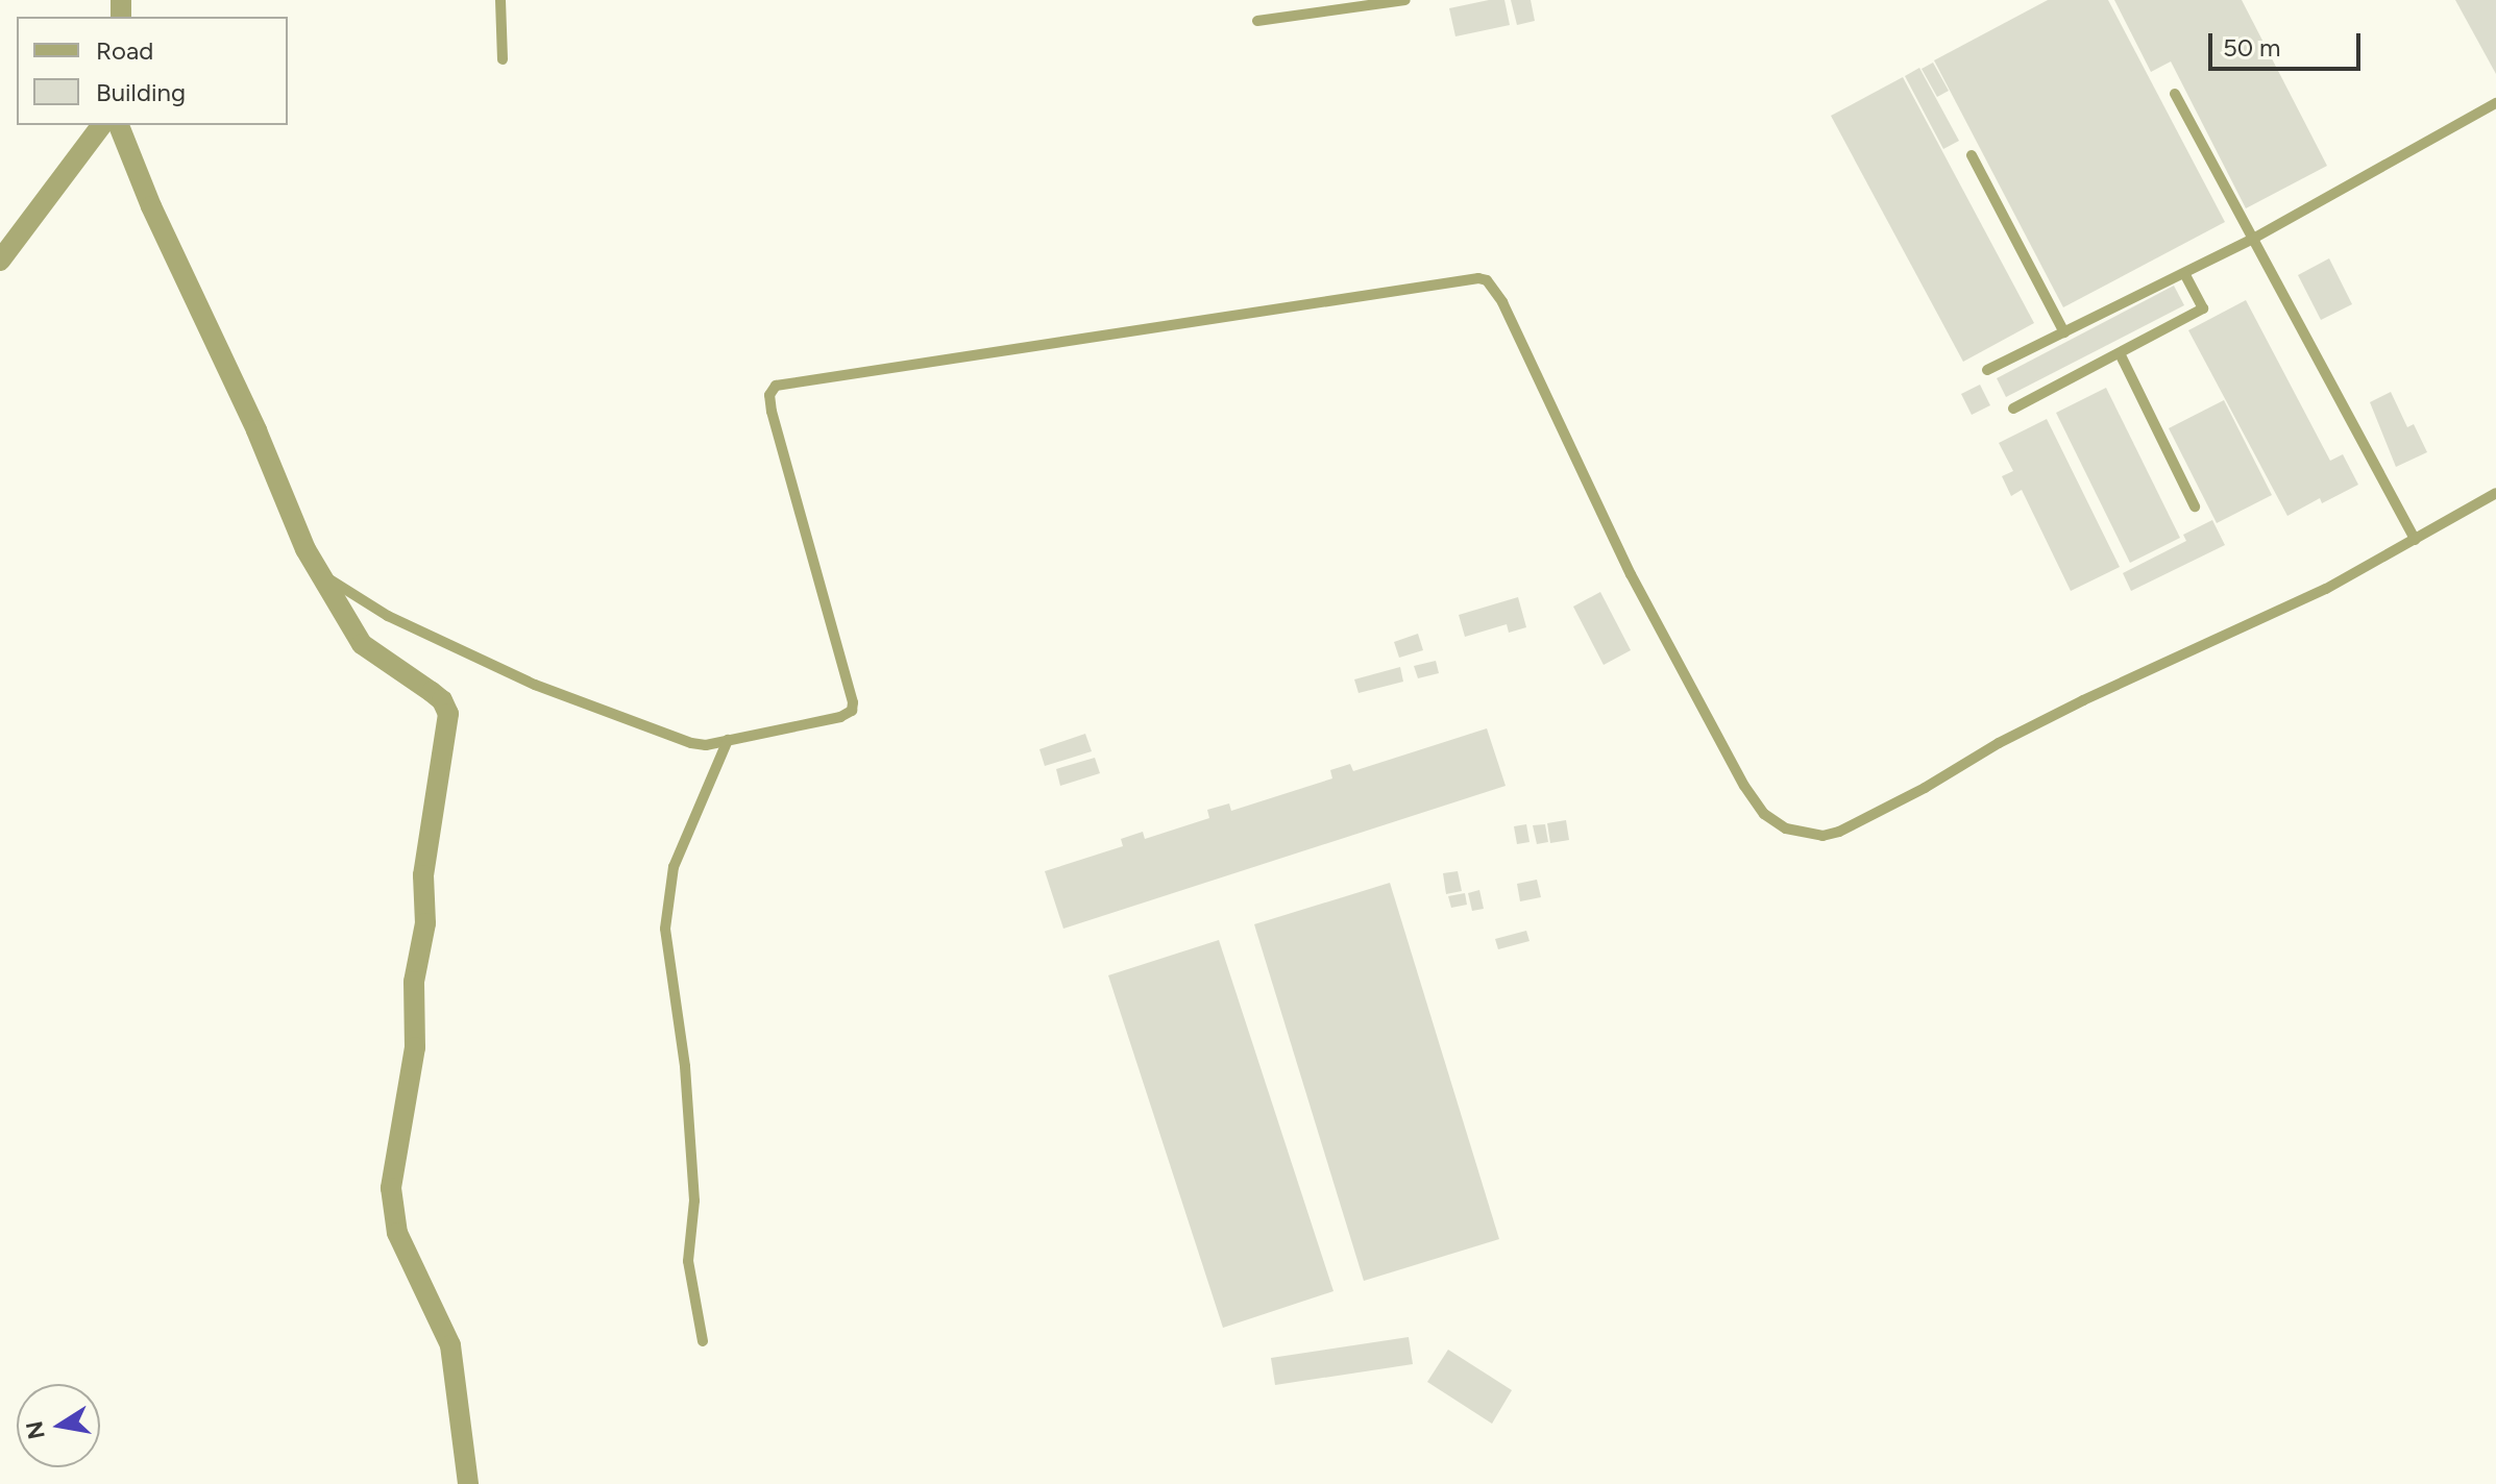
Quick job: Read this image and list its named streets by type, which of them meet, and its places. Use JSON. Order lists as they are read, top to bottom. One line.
{"legend":["Road","Building"],"scale_bar":"50 m","north":"left"}
